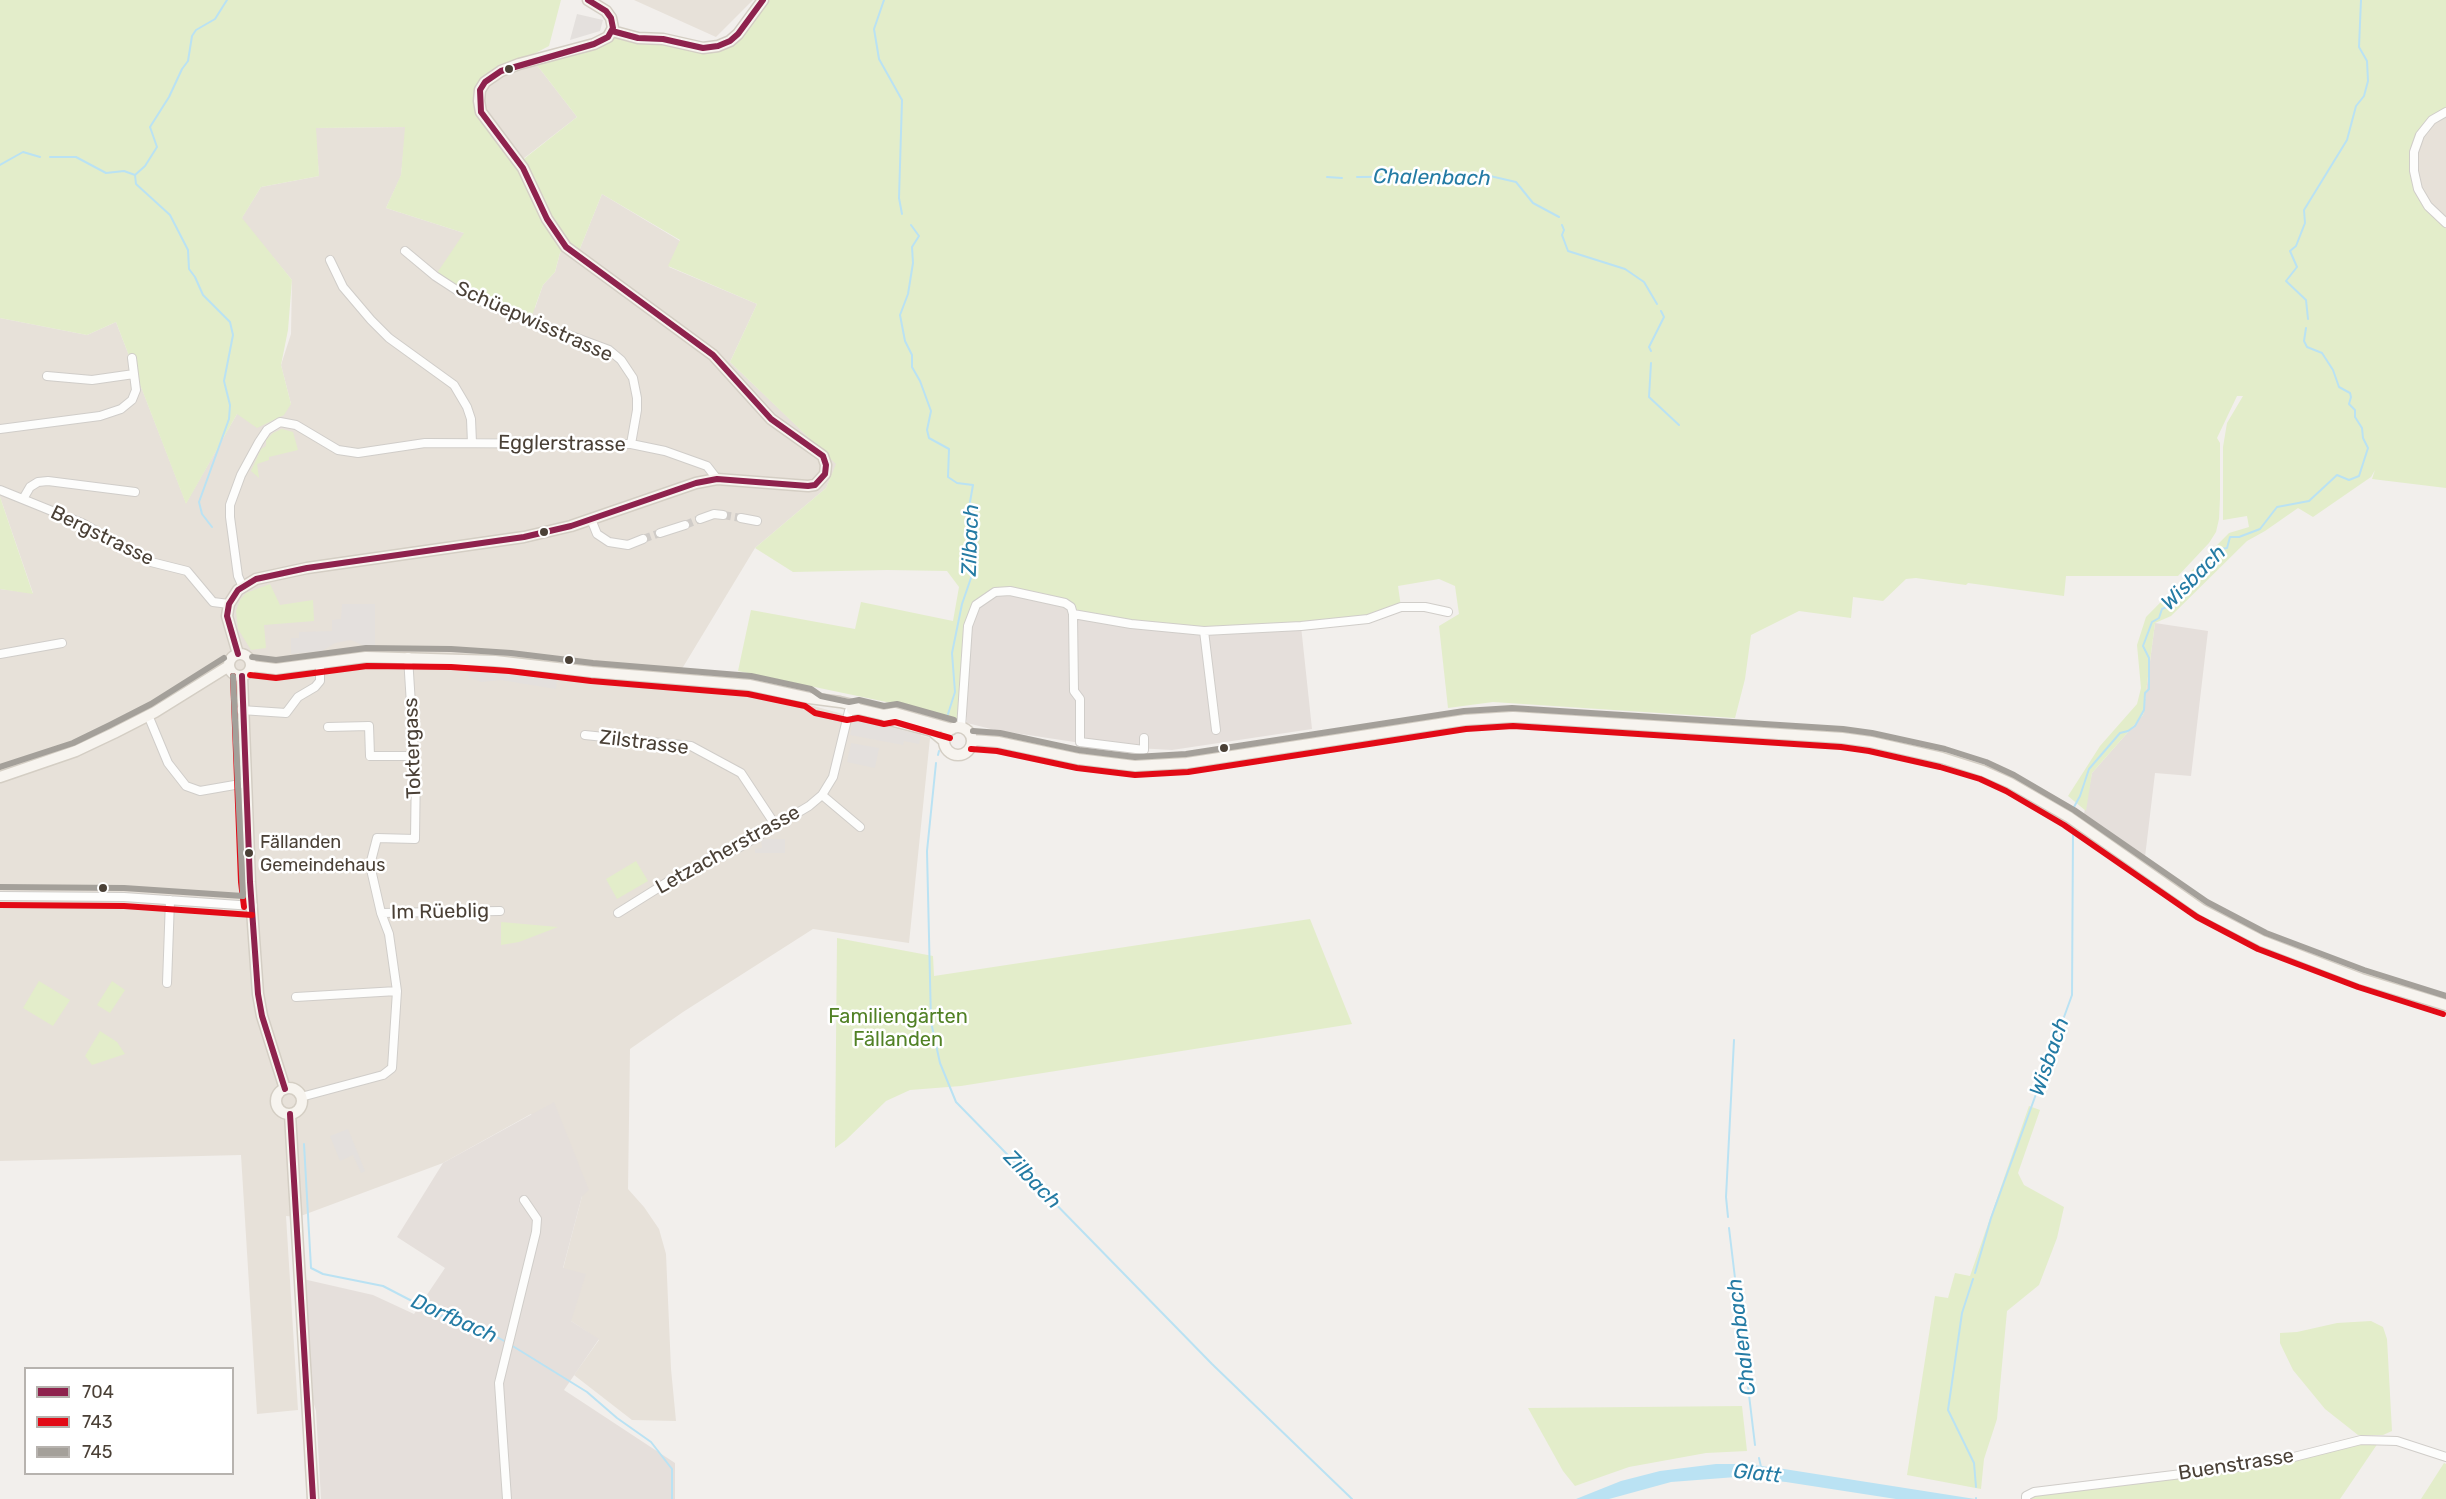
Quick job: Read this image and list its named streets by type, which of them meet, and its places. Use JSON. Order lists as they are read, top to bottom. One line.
{"streets":{"street":["Schüepwisstrasse","Egglerstrasse","Bergstrasse","Zilstrasse","Toktergass","Letzacherstrasse","Im Rüeblig","Buenstrasse"]},"crossings":[["Schüepwisstrasse","Egglerstrasse"],["Zilstrasse","Letzacherstrasse"],["Toktergass","Im Rüeblig"]],"water":["Chalenbach","Zilbach","Wisbach","Dorfbach","Glatt"],"parks":["Familiengärten Fällanden"],"places":["Fällanden Gemeindehaus"],"lines":["transit line 704","transit line 745","transit line 743"],"legend":["704","743","745"]}
